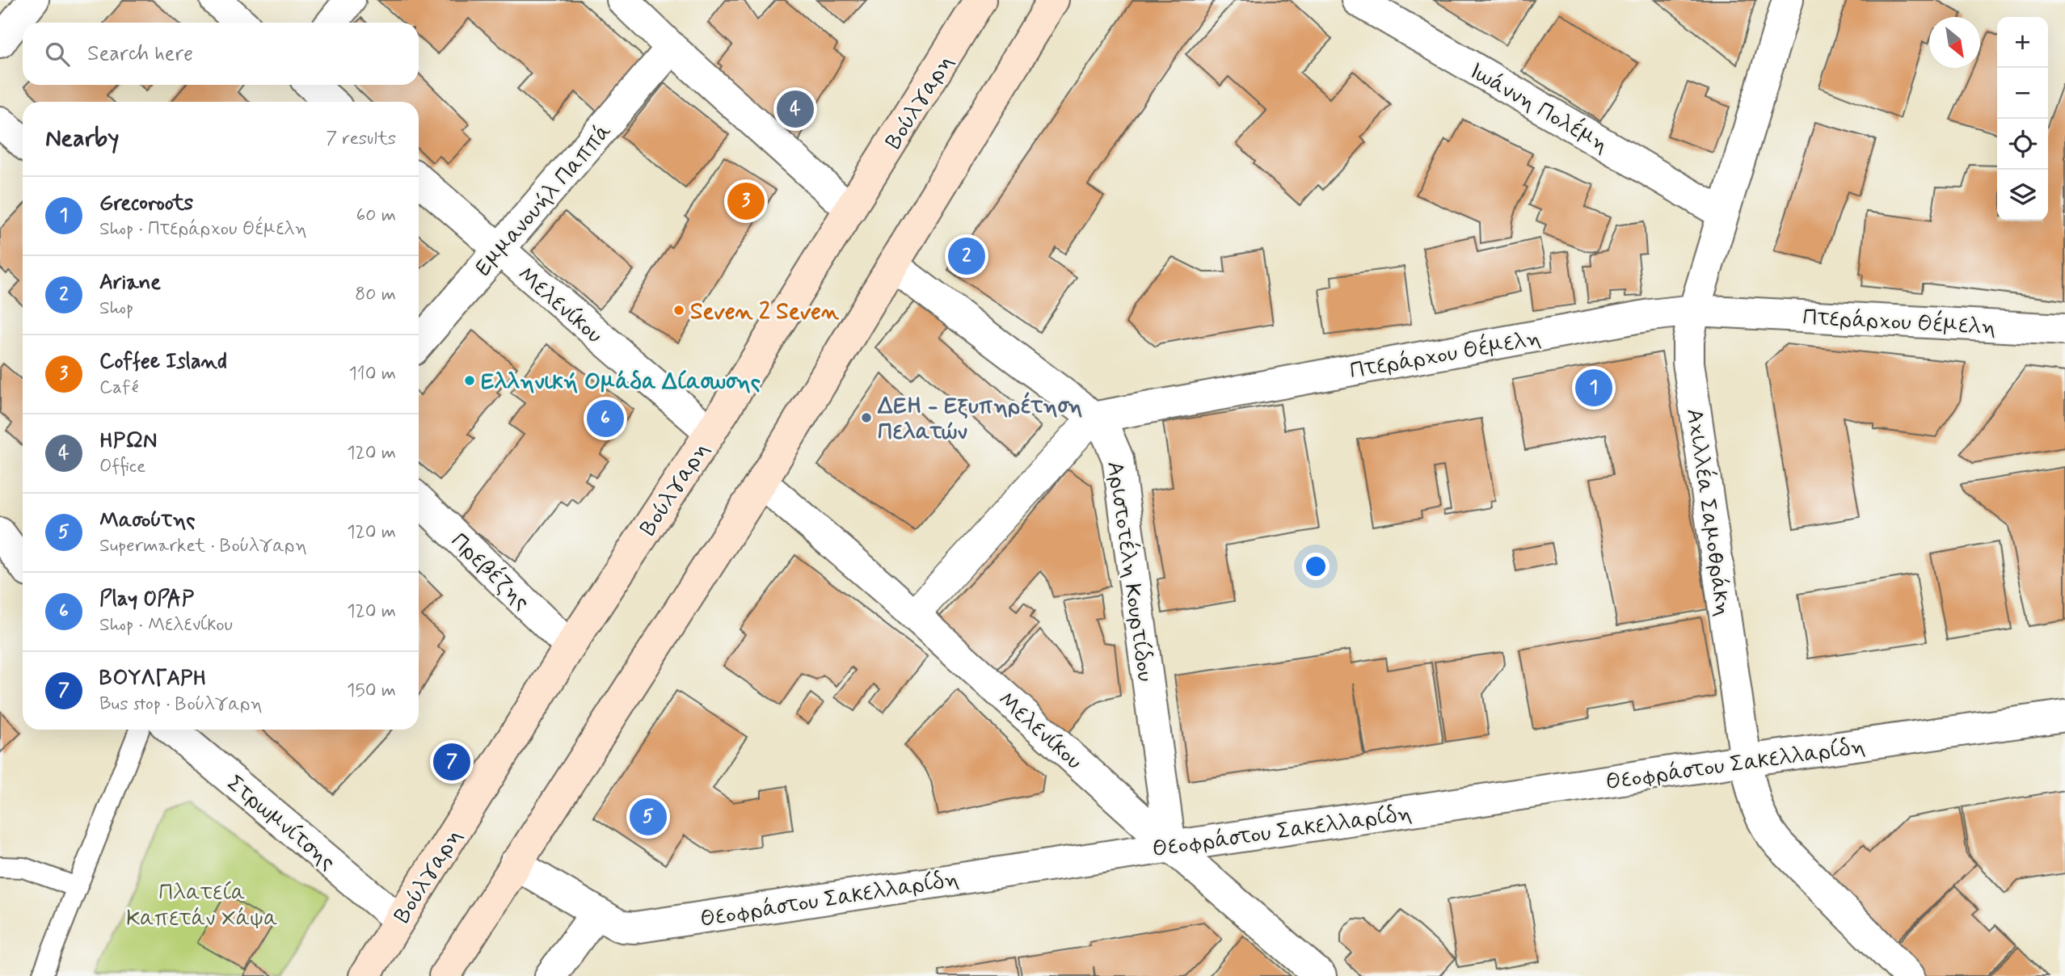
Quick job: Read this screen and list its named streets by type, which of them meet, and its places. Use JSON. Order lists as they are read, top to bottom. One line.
{"streets":{"main road":["Βούλγαρη"],"street":["Ιωάννη Πολέμη","Εμμανουήλ Παππά","Μελενίκου","Πτεράρχου Θέμελη","Αχιλλέα Σαμοθράκη","Πρεβέζης","Αριστοτέλη Κουρτίδου","Θεοφράστου Σακελλαρίδη","Στρωμνίτσης"]},"crossings":[["Βούλγαρη","Μελενίκου"],["Βούλγαρη","Πρεβέζης"],["Βούλγαρη","Στρωμνίτσης"],["Ιωάννη Πολέμη","Αχιλλέα Σαμοθράκη"],["Εμμανουήλ Παππά","Μελενίκου"],["Μελενίκου","Αριστοτέλη Κουρτίδου"],["Μελενίκου","Θεοφράστου Σακελλαρίδη"],["Πτεράρχου Θέμελη","Αχιλλέα Σαμοθράκη"],["Πτεράρχου Θέμελη","Αριστοτέλη Κουρτίδου"],["Αχιλλέα Σαμοθράκη","Θεοφράστου Σακελλαρίδη"],["Αριστοτέλη Κουρτίδου","Θεοφράστου Σακελλαρίδη"]],"parks":["Πλατεία Καπετάν Χάψα"],"places":["Seven 2 Seven","Ελληνική Ομάδα Δίασωσης","ΔΕΗ - Εξυπηρέτηση Πελατών"],"north":"bottom right","page":{"map_buttons":["+","−"],"search":"Search here","pins":["4","3","2","1","6","7","5"],"heading":["Nearby","7 results"],"list":[{"mark":"1","name":"Grecoroots","note":"Shop · Πτεράρχου Θέμελη","value":"60 m"},{"mark":"2","name":"Ariane","note":"Shop","value":"80 m"},{"mark":"3","name":"Coffee Island","note":"Café","value":"110 m"},{"mark":"4","name":"ΗΡΩΝ","note":"Office","value":"120 m"},{"mark":"5","name":"Μασούτης","note":"Supermarket · Βούλγαρη","value":"120 m"},{"mark":"6","name":"Play OPAP","note":"Shop · Μελενίκου","value":"120 m"},{"mark":"7","name":"ΒΟΥΛΓΑΡΗ","note":"Bus stop · Βούλγαρη","value":"150 m"}]}}
